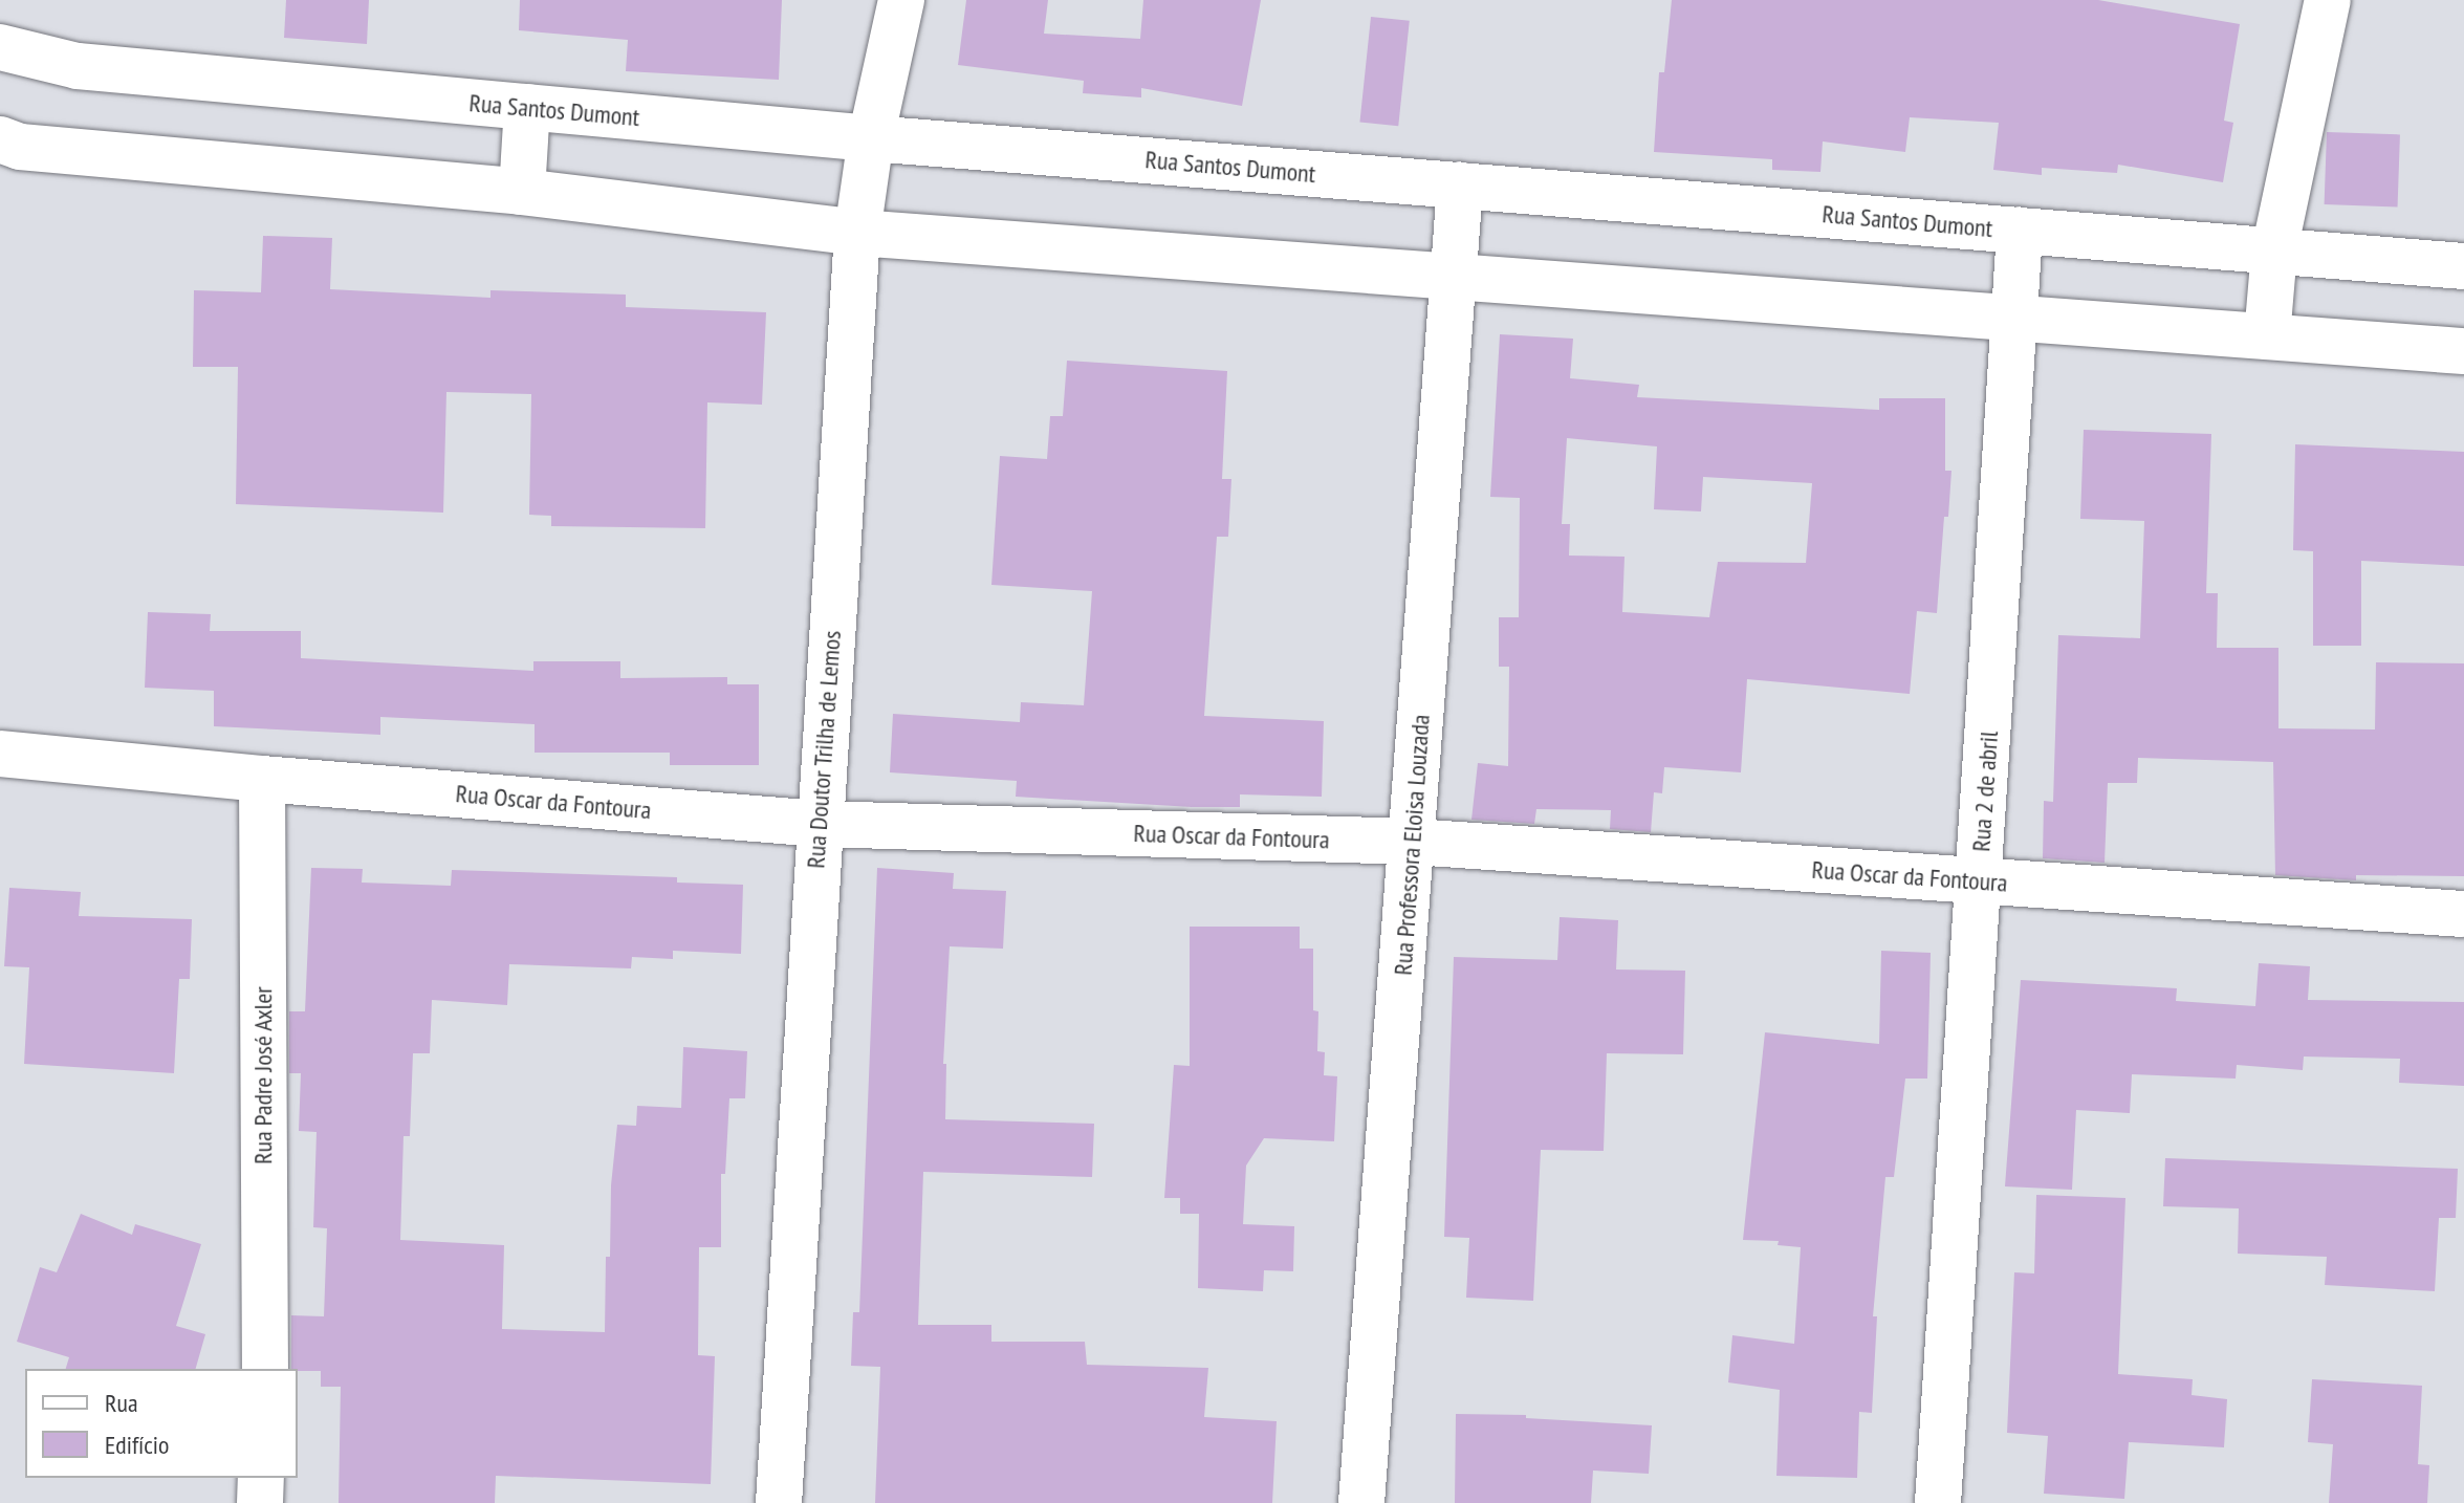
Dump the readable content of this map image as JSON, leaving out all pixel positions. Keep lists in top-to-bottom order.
{
  "streets": {
    "street": [
      "Rua Santos Dumont",
      "Rua Doutor Trilha de Lemos",
      "Rua 2 de abril",
      "Rua Oscar da Fontoura",
      "Rua Professora Eloisa Louzada",
      "Rua Padre José Axler"
    ]
  },
  "crossings": [
    ["Rua Santos Dumont", "Rua Doutor Trilha de Lemos"],
    ["Rua Santos Dumont", "Rua 2 de abril"],
    ["Rua Santos Dumont", "Rua Professora Eloisa Louzada"],
    ["Rua Doutor Trilha de Lemos", "Rua Oscar da Fontoura"],
    ["Rua 2 de abril", "Rua Oscar da Fontoura"],
    ["Rua Oscar da Fontoura", "Rua Professora Eloisa Louzada"],
    ["Rua Oscar da Fontoura", "Rua Padre José Axler"]
  ],
  "legend": ["Rua", "Edifício"]
}
